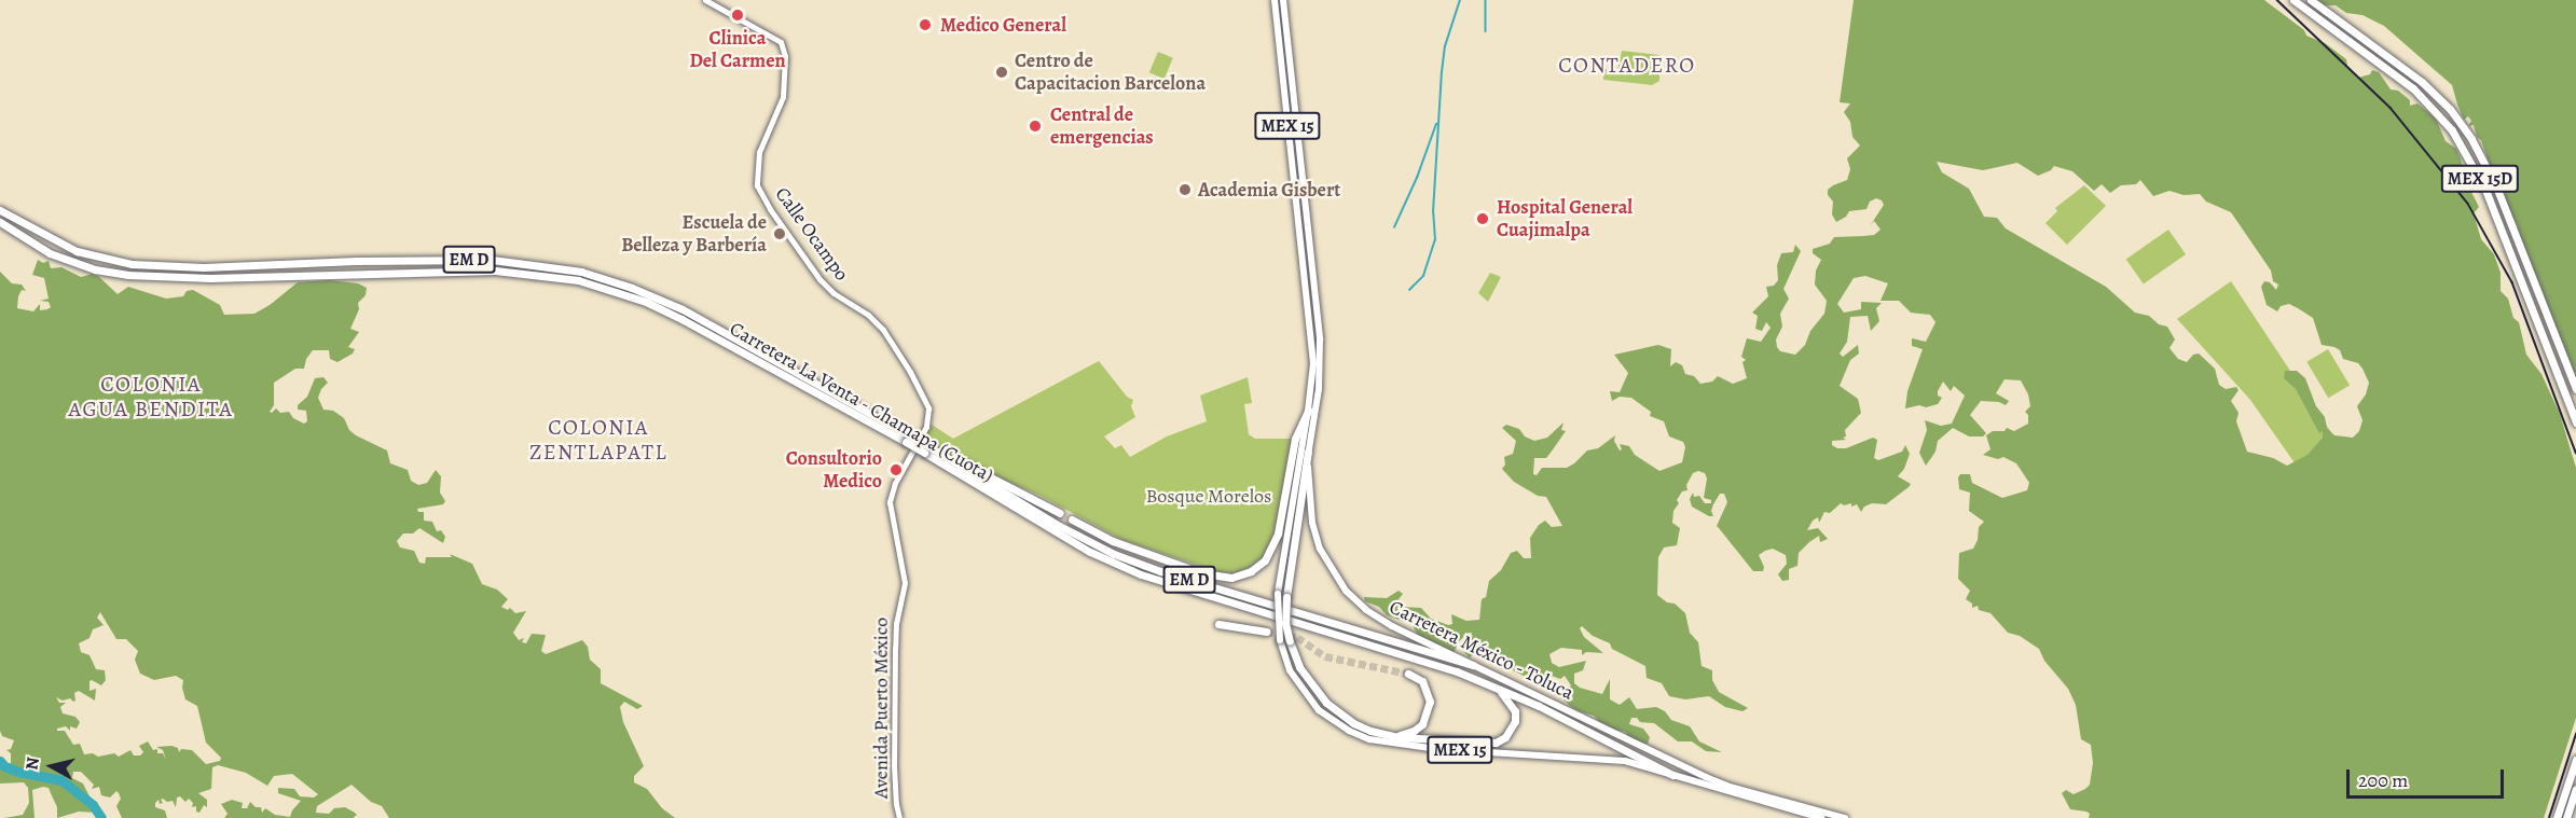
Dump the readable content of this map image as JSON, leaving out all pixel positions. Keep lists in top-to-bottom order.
{
  "streets": {
    "highway": ["MEX 15D", "EM D", "Carretera La Venta - Chamapa (Cuota)"],
    "main road": [
      "MEX 15",
      "Calle Ocampo",
      "Carretera México - Toluca",
      "Avenida Puerto México"
    ]
  },
  "crossings": [
    ["Calle Ocampo", "Avenida Puerto México"],
    ["Carretera La Venta - Chamapa (Cuota)", "Carretera México - Toluca"]
  ],
  "districts": ["CONTADERO", "COLONIA AGUA BENDITA", "COLONIA ZENTLAPATL"],
  "parks": ["Bosque Morelos"],
  "places": [
    "Clinica Del Carmen",
    "Medico General",
    "Centro de Capacitacion Barcelona",
    "Central de emergencias",
    "Academia Gisbert",
    "Hospital General Cuajimalpa",
    "Escuela de Belleza y Barbería",
    "Consultorio Medico"
  ],
  "scale_bar": "200 m",
  "north": "left"
}
